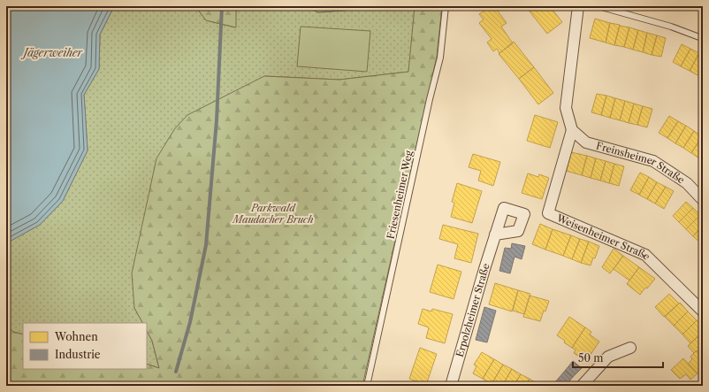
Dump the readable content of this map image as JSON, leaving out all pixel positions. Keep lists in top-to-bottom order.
{
  "streets": {
    "street": ["Freinsheimer Straße", "Weisenheimer Straße", "Erpolzheimer Straße"],
    "lane": ["Friesenheimer Weg"]
  },
  "crossings": [
    ["Freinsheimer Straße", "Weisenheimer Straße"]
  ],
  "water": ["Jägerweiher"],
  "parks": ["Parkwald Maudacher Bruch"],
  "legend": ["Wohnen", "Industrie"],
  "scale_bar": "50 m"
}
